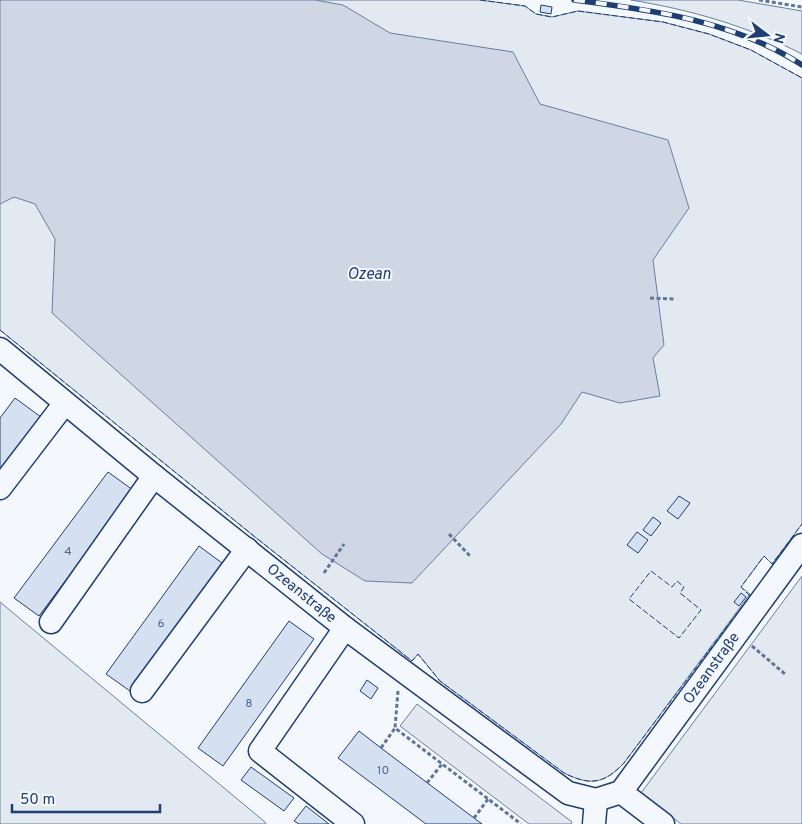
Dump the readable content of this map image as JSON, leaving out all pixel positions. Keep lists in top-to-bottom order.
{
  "streets": {
    "street": ["Ozeanstraße"]
  },
  "water": ["Ozean"],
  "house_numbers": [
    "4",
    "6",
    "8",
    "10"
  ],
  "scale_bar": "50 m",
  "north": "right"
}
